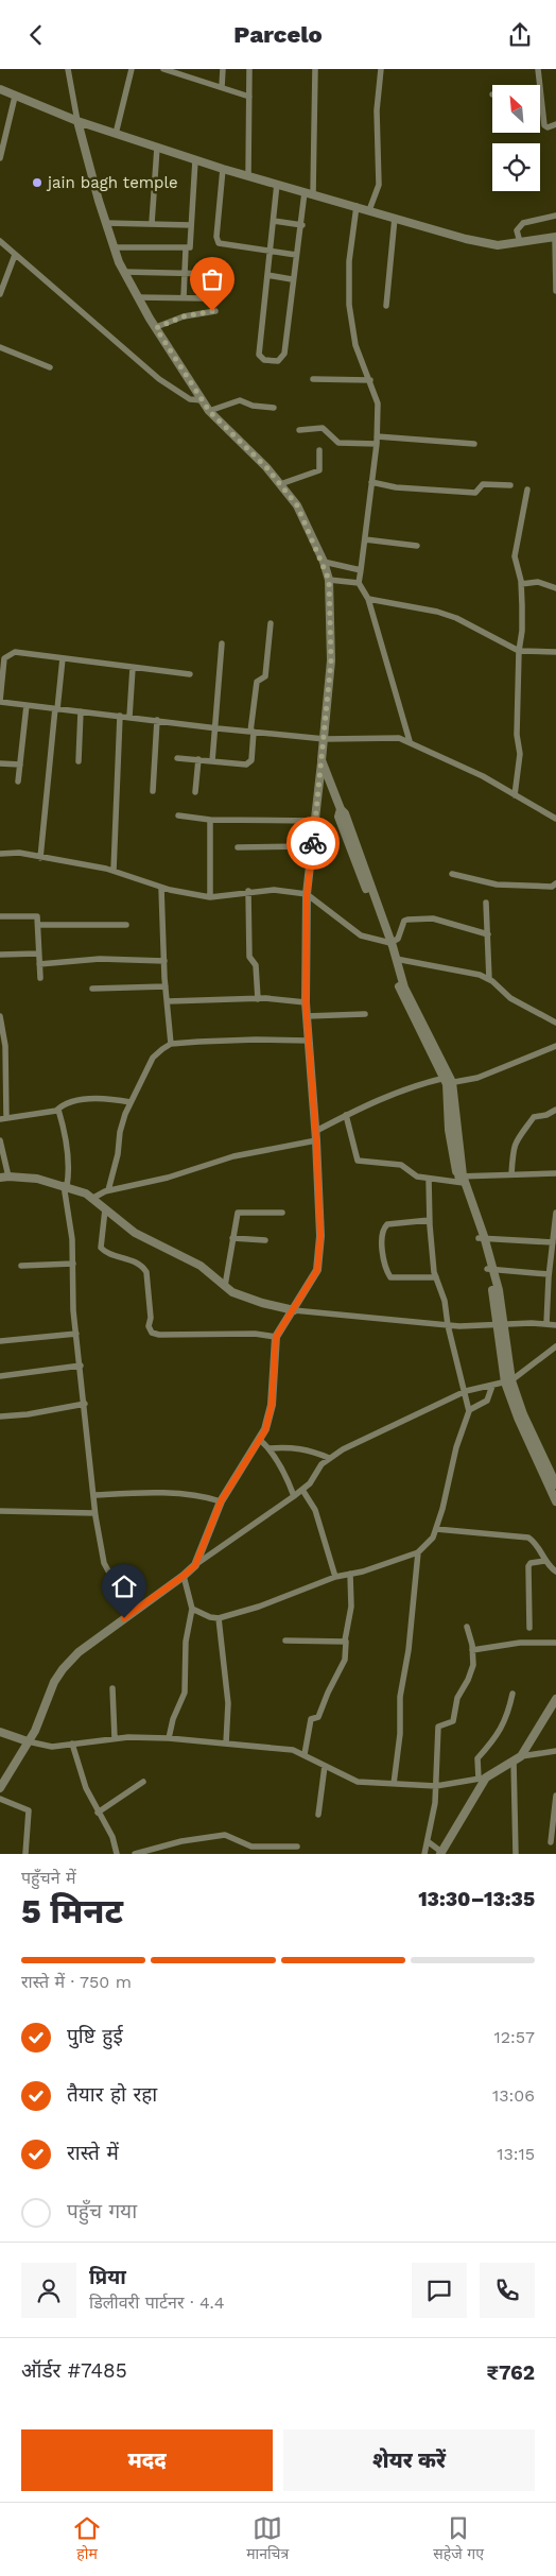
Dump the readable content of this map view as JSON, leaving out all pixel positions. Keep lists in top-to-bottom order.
{
  "places": ["jain bagh temple"],
  "north": "top left",
  "page": {
    "header": "Parcelo",
    "heading": ["5 मिनट", "पहुँचने में", "13:30–13:35"],
    "panel": [
      "प्रिया",
      "डिलीवरी पार्टनर · 4.4",
      "ऑर्डर #7485",
      "₹762"
    ],
    "bar": "रास्ते में · 750 m",
    "list": [
      ["पुष्टि हुई", "12:57"],
      ["तैयार हो रहा", "13:06"],
      ["रास्ते में", "13:15"],
      "पहुँच गया"
    ],
    "buttons": ["मदद", "शेयर करें"],
    "tabs": ["होम", "मानचित्र", "सहेजे गए"]
  }
}
